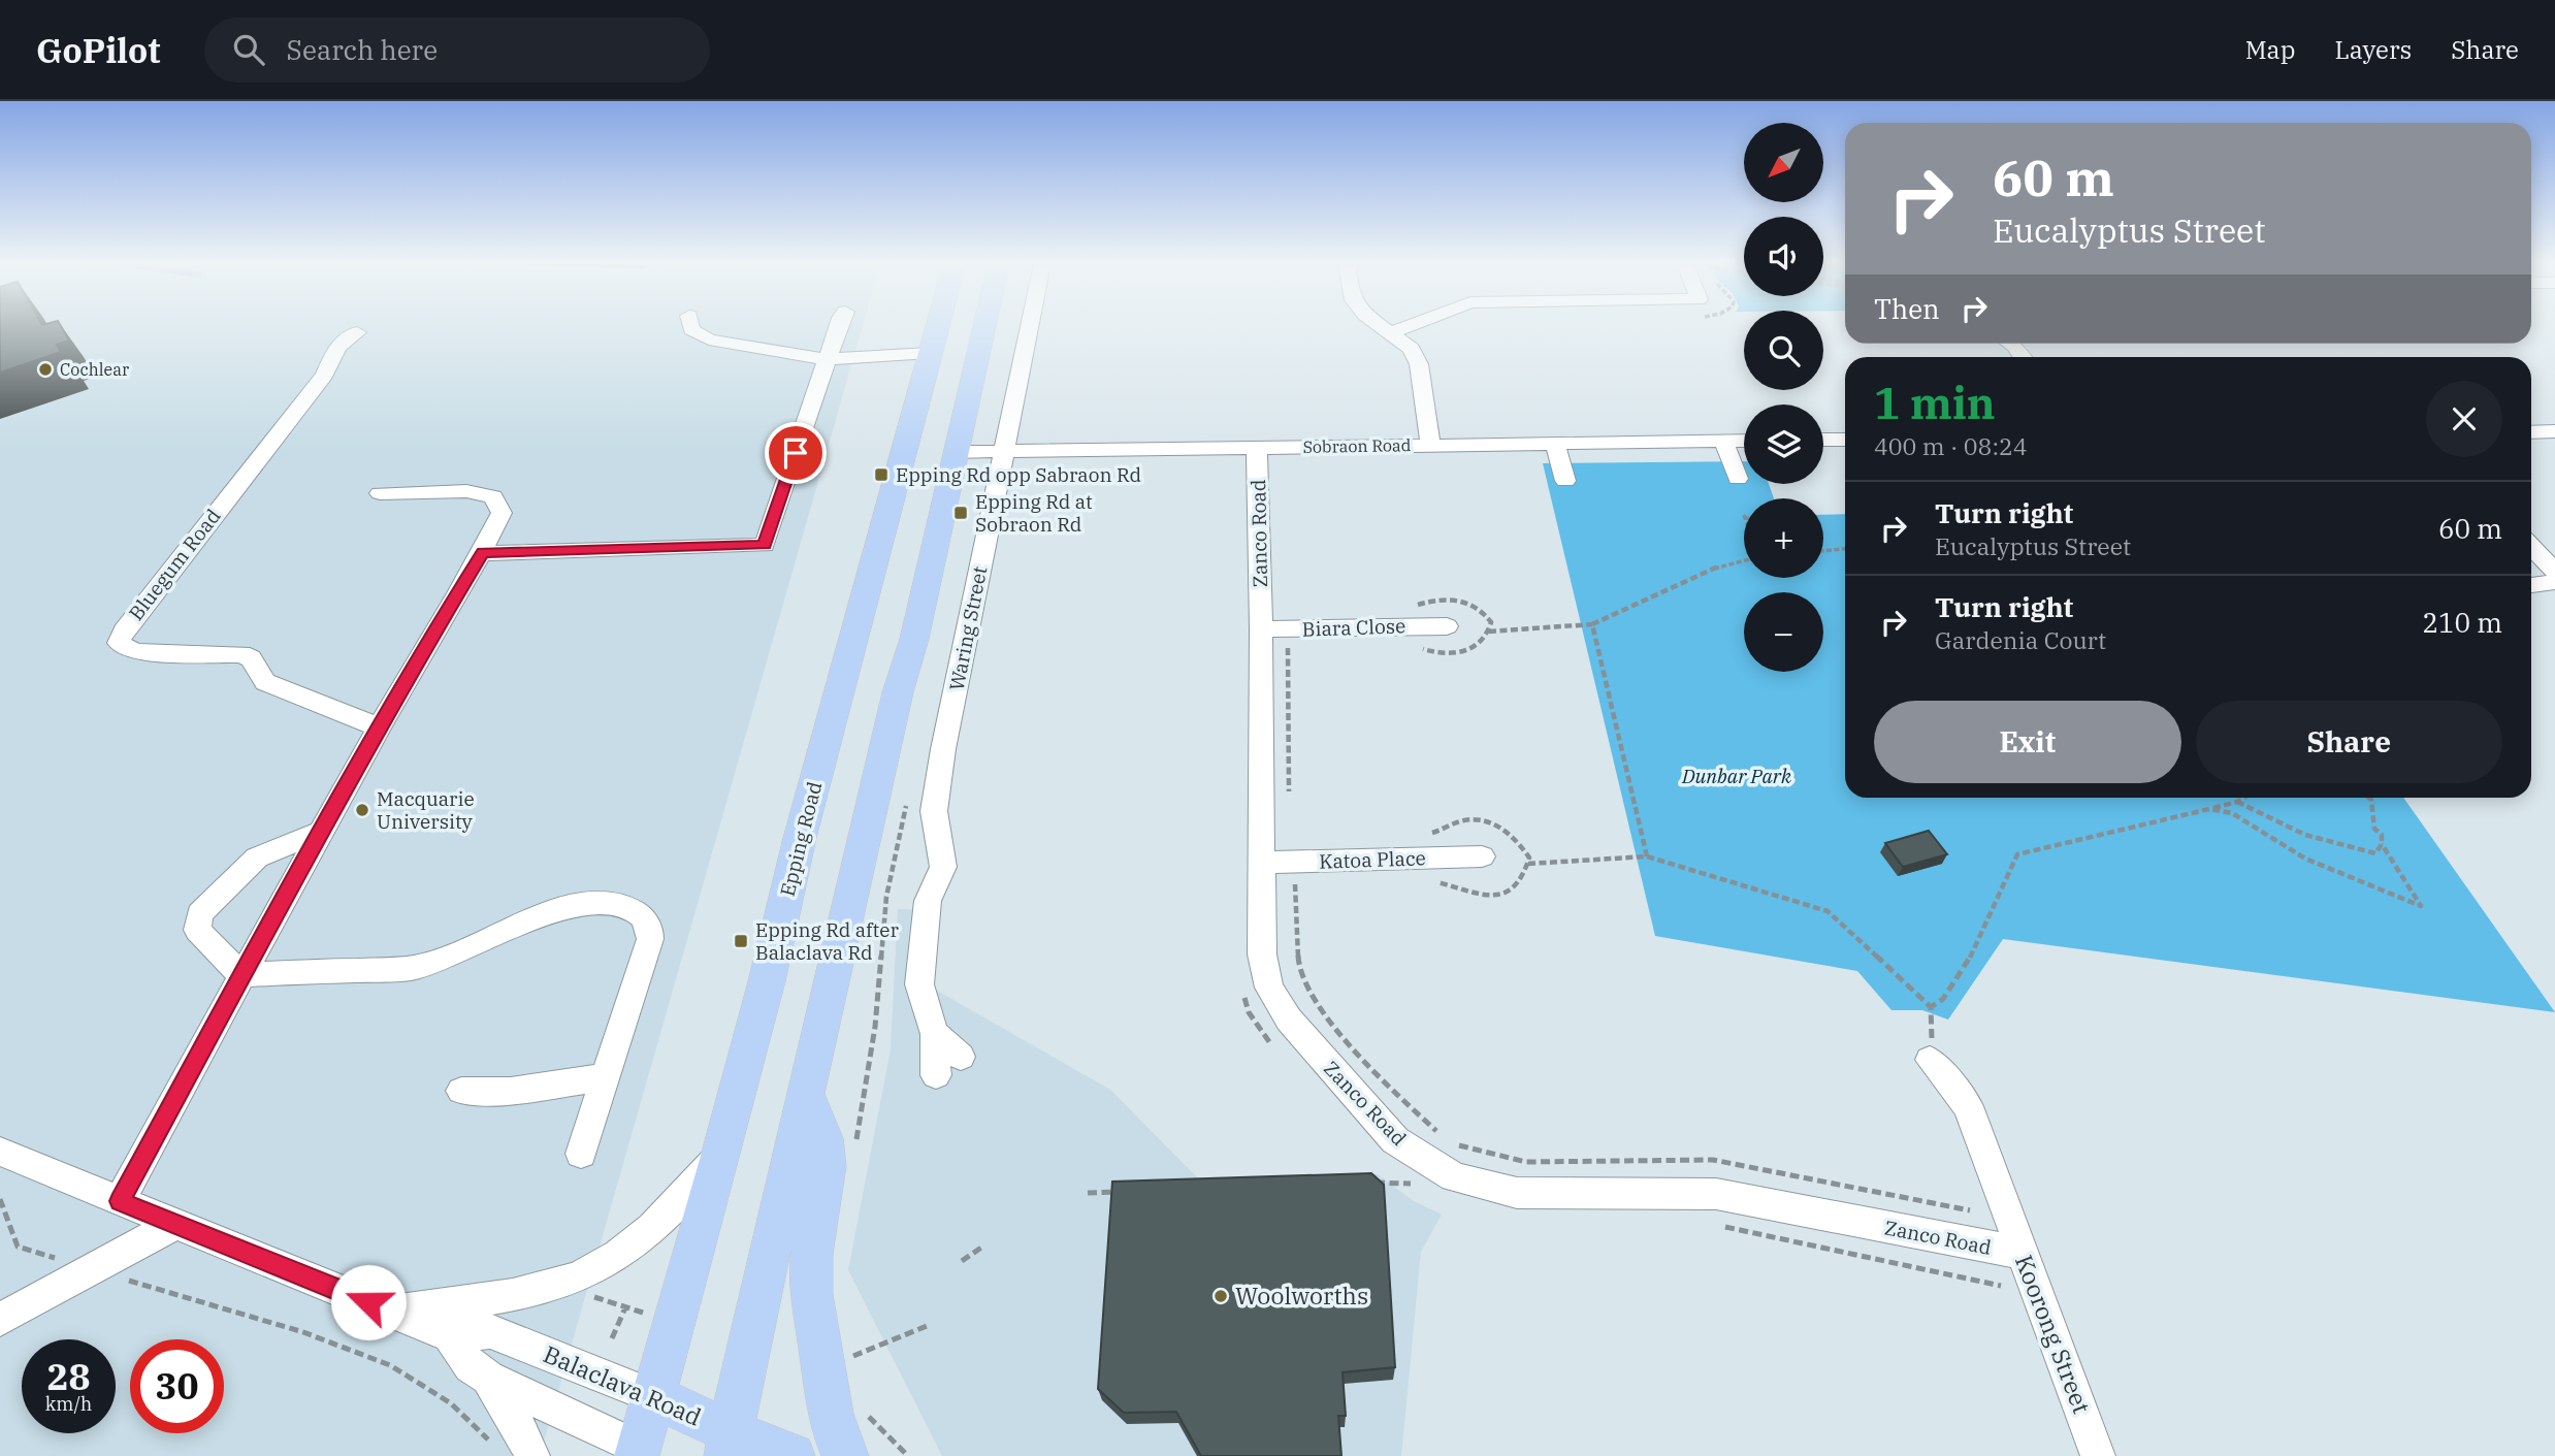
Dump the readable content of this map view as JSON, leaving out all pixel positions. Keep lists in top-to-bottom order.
{
  "streets": {
    "main road": ["Epping Road", "Balaclava Road"],
    "street": [
      "Sobraon Road",
      "Zanco Road",
      "Bluegum Road",
      "Biara Close",
      "Waring Street",
      "Katoa Place",
      "Koorong Street"
    ]
  },
  "crossings": [
    ["Sobraon Road", "Zanco Road"],
    ["Sobraon Road", "Waring Street"],
    ["Zanco Road", "Biara Close"],
    ["Zanco Road", "Katoa Place"],
    ["Zanco Road", "Koorong Street"],
    ["Epping Road", "Balaclava Road"]
  ],
  "parks": ["Dunbar Park"],
  "places": {
    "other": ["Cochlear", "Macquarie University", "Woolworths"],
    "transit": ["Epping Rd opp Sabraon Rd", "Epping Rd at Sobraon Rd", "Epping Rd after Balaclava Rd"]
  },
  "north": "bottom left",
  "page": {
    "header": "GoPilot",
    "search": "Search here",
    "nav": ["Map", "Layers", "Share"],
    "map_buttons": ["+", "−"],
    "turn": ["60 m", "Eucalyptus Street"],
    "then": "Then",
    "heading": ["1 min", "400 m · 08:24"],
    "list": [
      {
        "name": "Turn right",
        "note": "Eucalyptus Street",
        "value": "60 m"
      },
      {
        "name": "Turn right",
        "note": "Gardenia Court",
        "value": "210 m"
      }
    ],
    "buttons": ["Exit", "Share"],
    "speed": "28 km/h",
    "limit": "30"
  }
}
